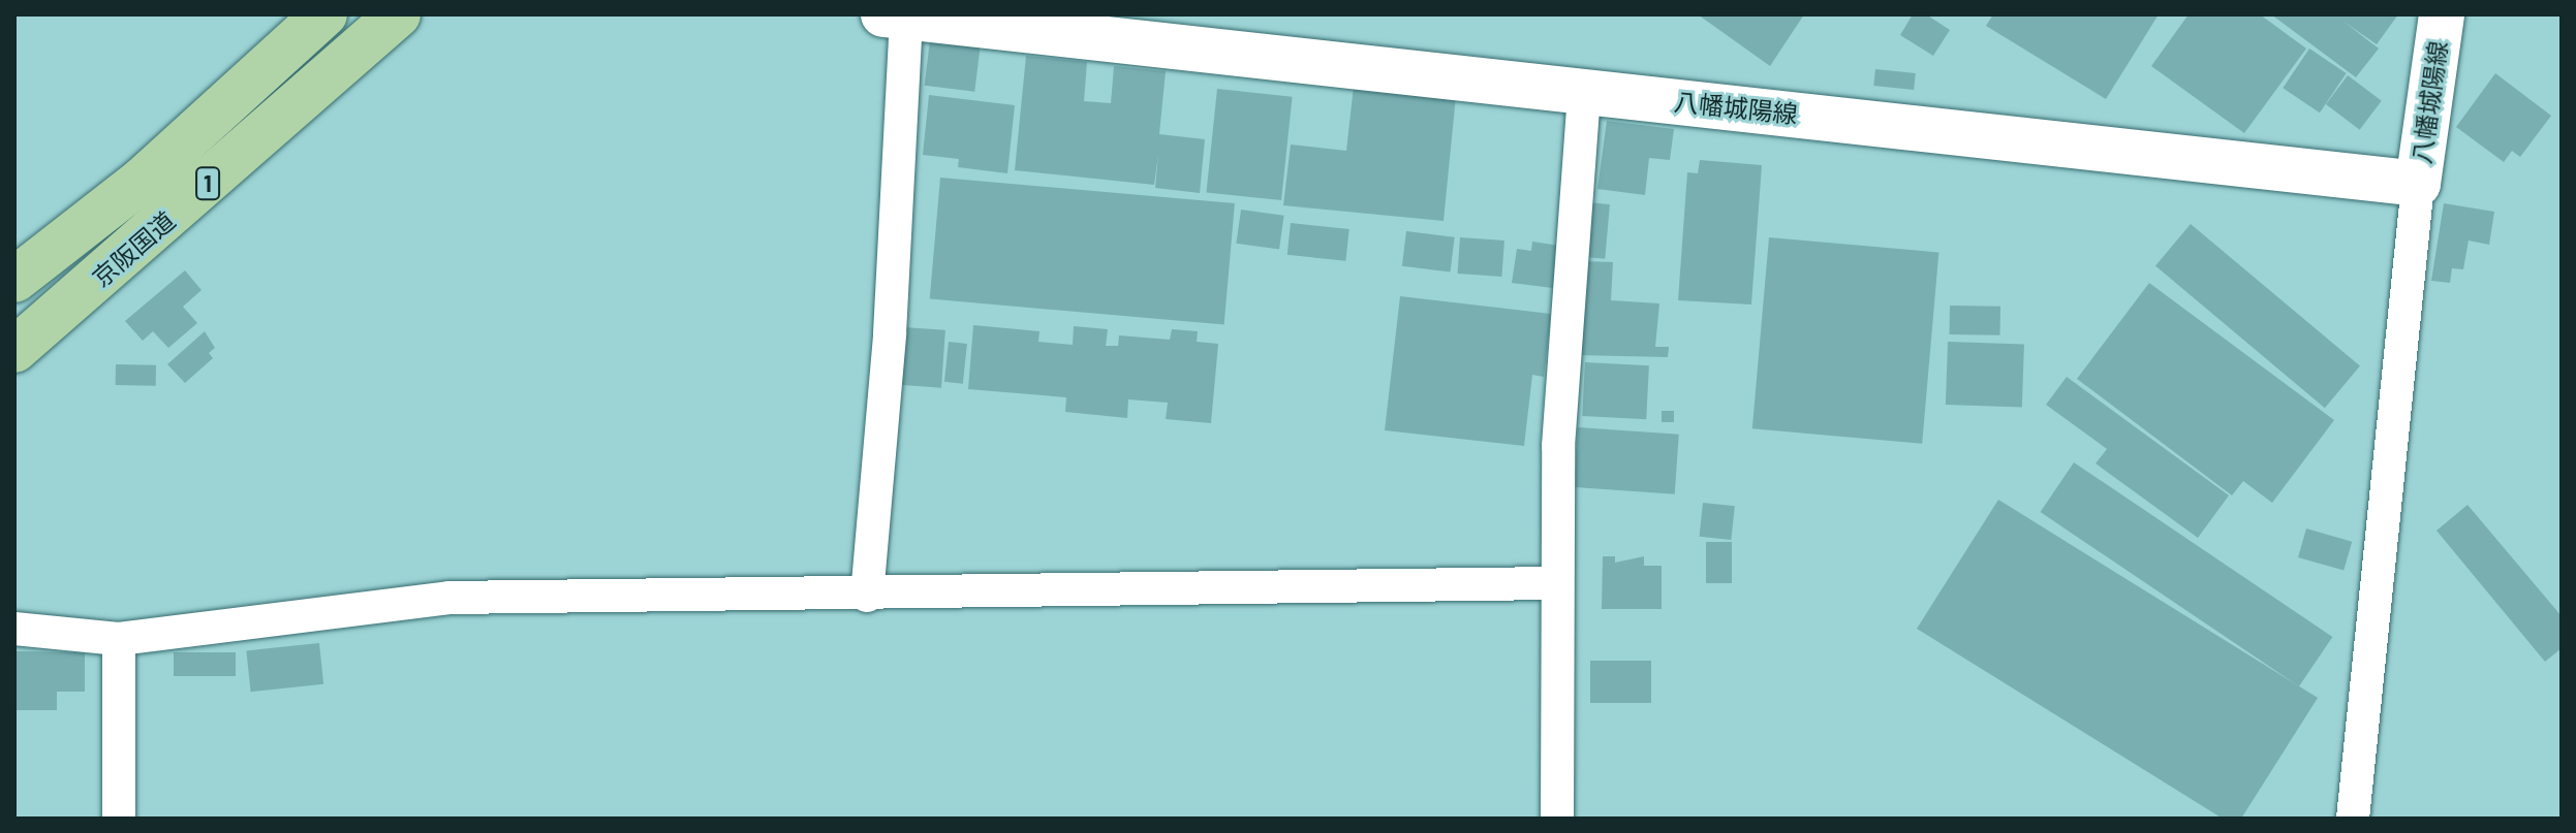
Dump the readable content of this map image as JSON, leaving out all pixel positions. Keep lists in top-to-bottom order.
{
  "streets": {
    "highway": ["1", "京阪国道"],
    "main road": ["八幡城陽線"]
  }
}
